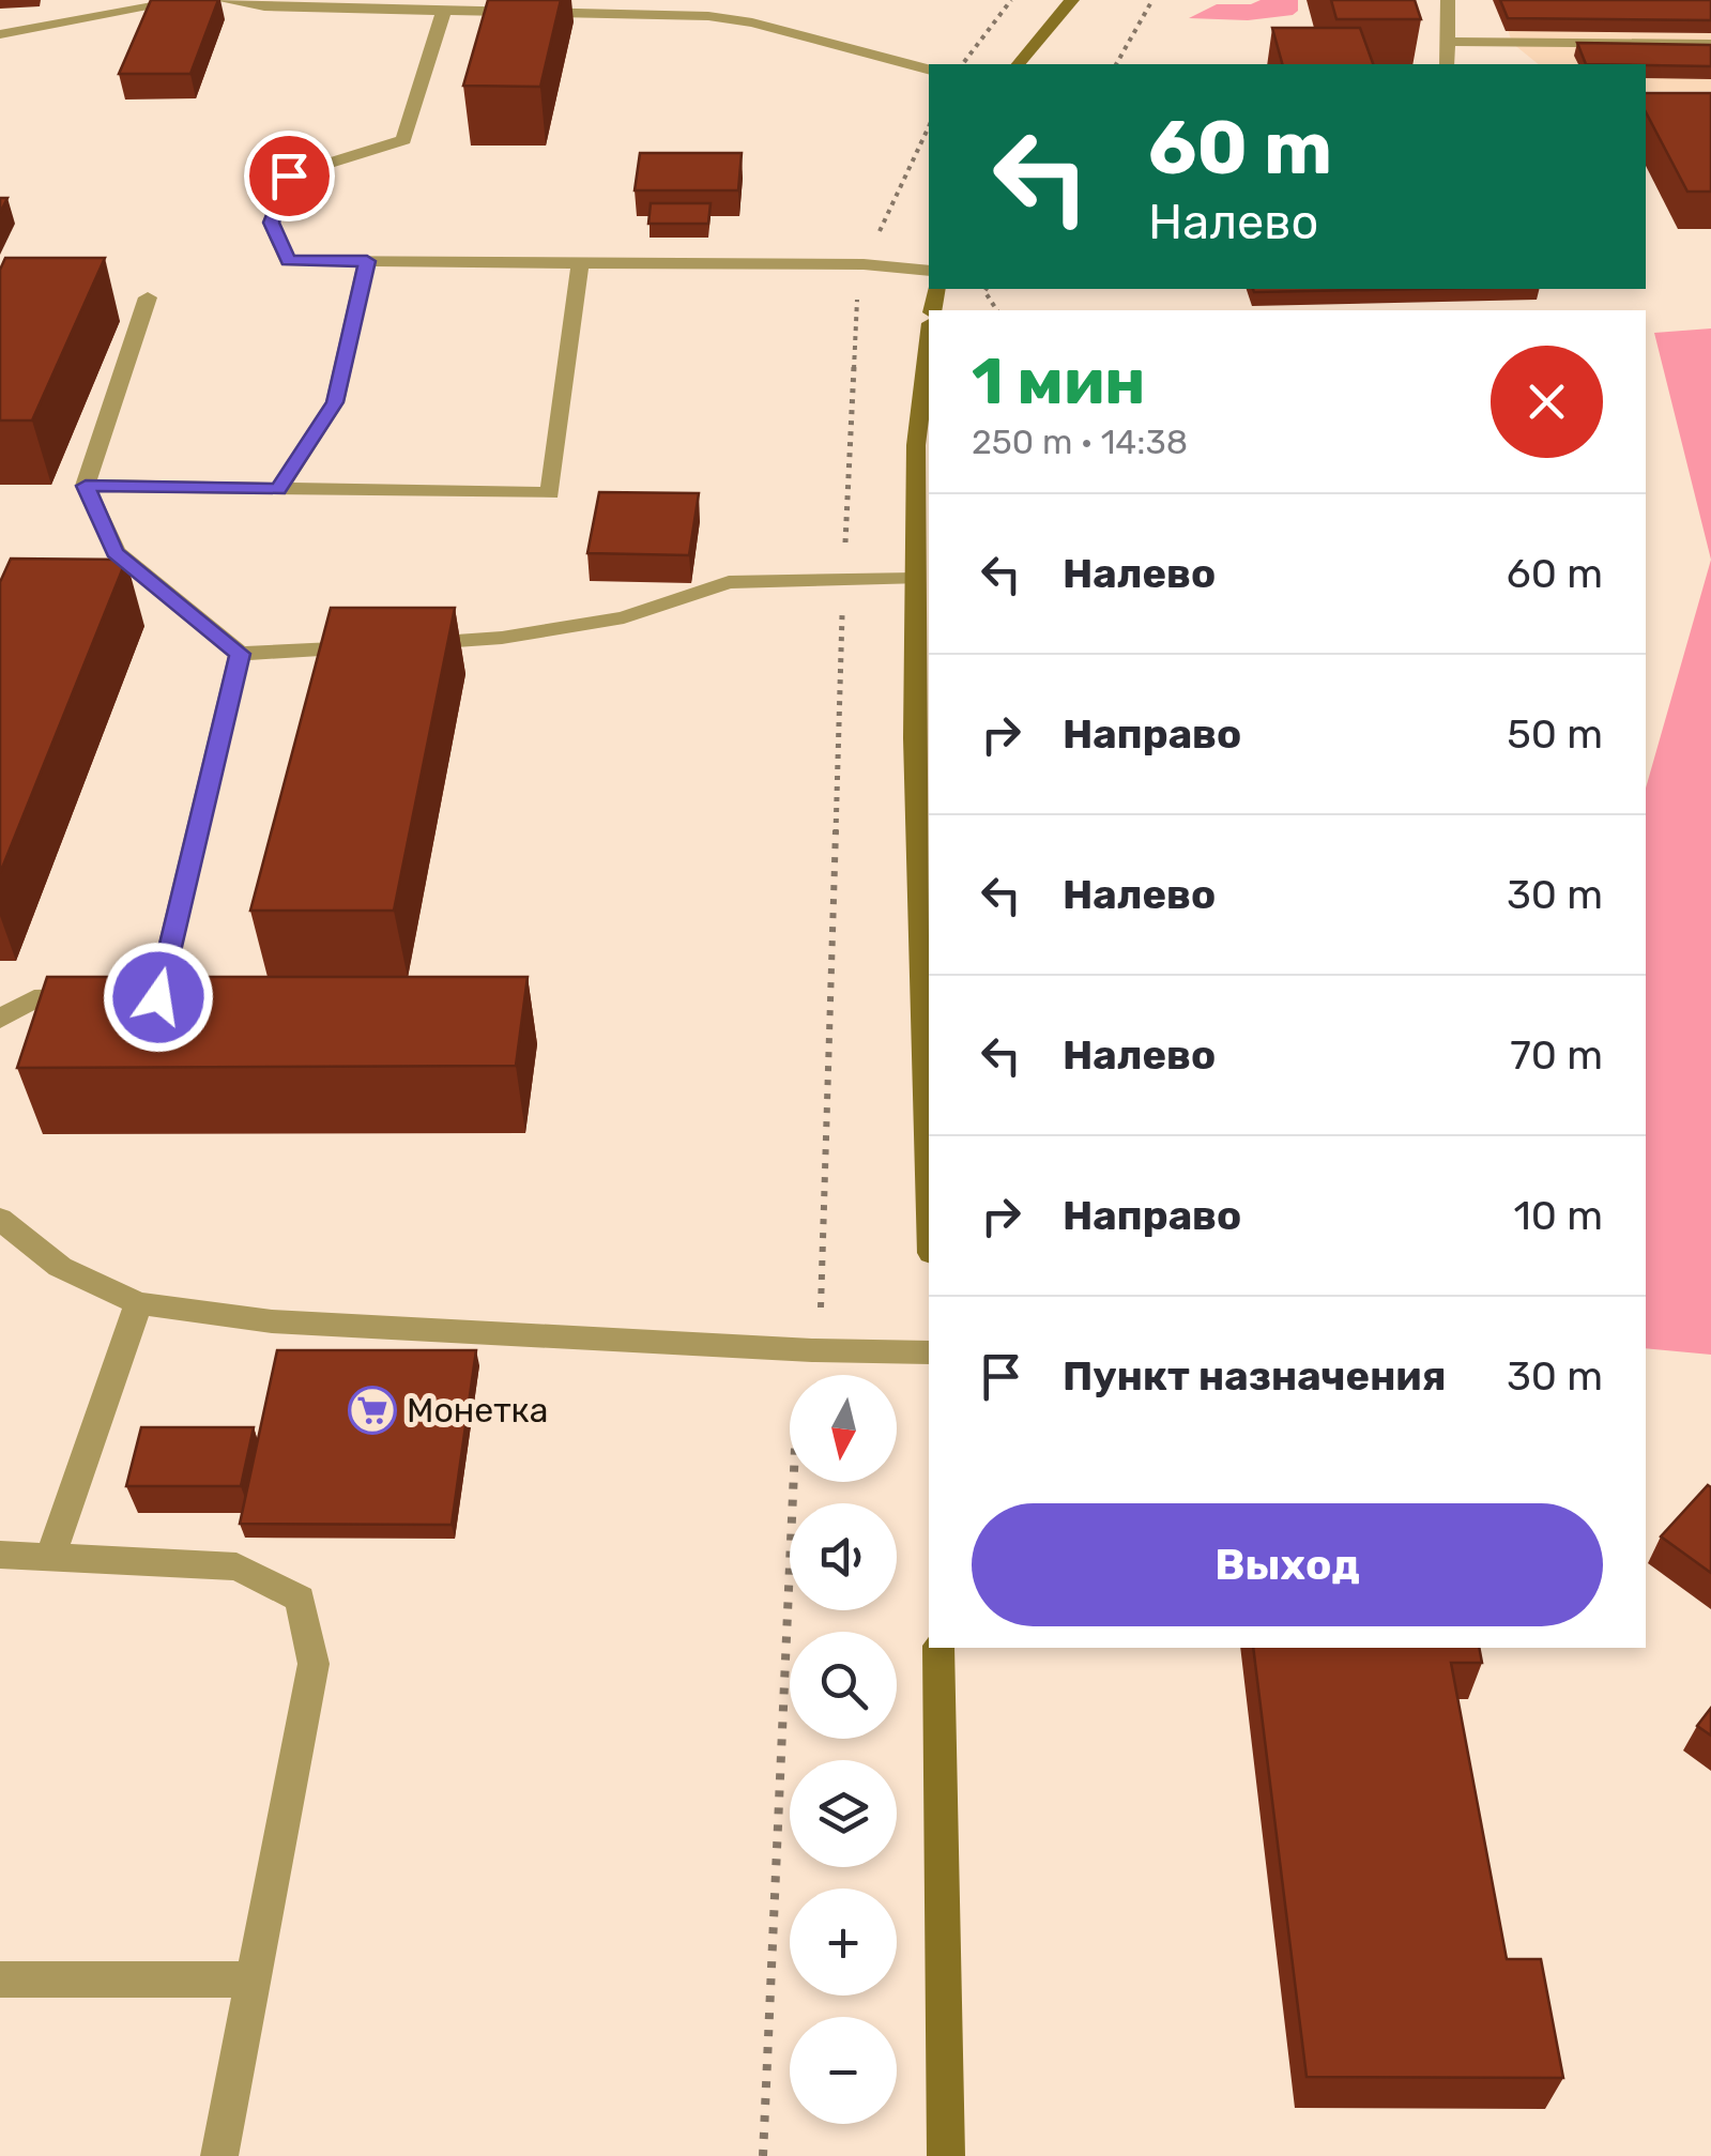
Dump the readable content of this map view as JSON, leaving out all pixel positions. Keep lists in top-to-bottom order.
{
  "places": {
    "supermarket": ["Монетка"]
  },
  "north": "bottom",
  "page": {
    "turn": ["60 m", "Налево"],
    "heading": ["1 мин", "250 m · 14:38"],
    "list": [
      {
        "name": "Налево",
        "value": "60 m"
      },
      {
        "name": "Направо",
        "value": "50 m"
      },
      {
        "name": "Налево",
        "value": "30 m"
      },
      {
        "name": "Налево",
        "value": "70 m"
      },
      {
        "name": "Направо",
        "value": "10 m"
      },
      {
        "name": "Пункт назначения",
        "value": "30 m"
      }
    ],
    "map_buttons": ["+", "−"],
    "buttons": "Выход"
  }
}
